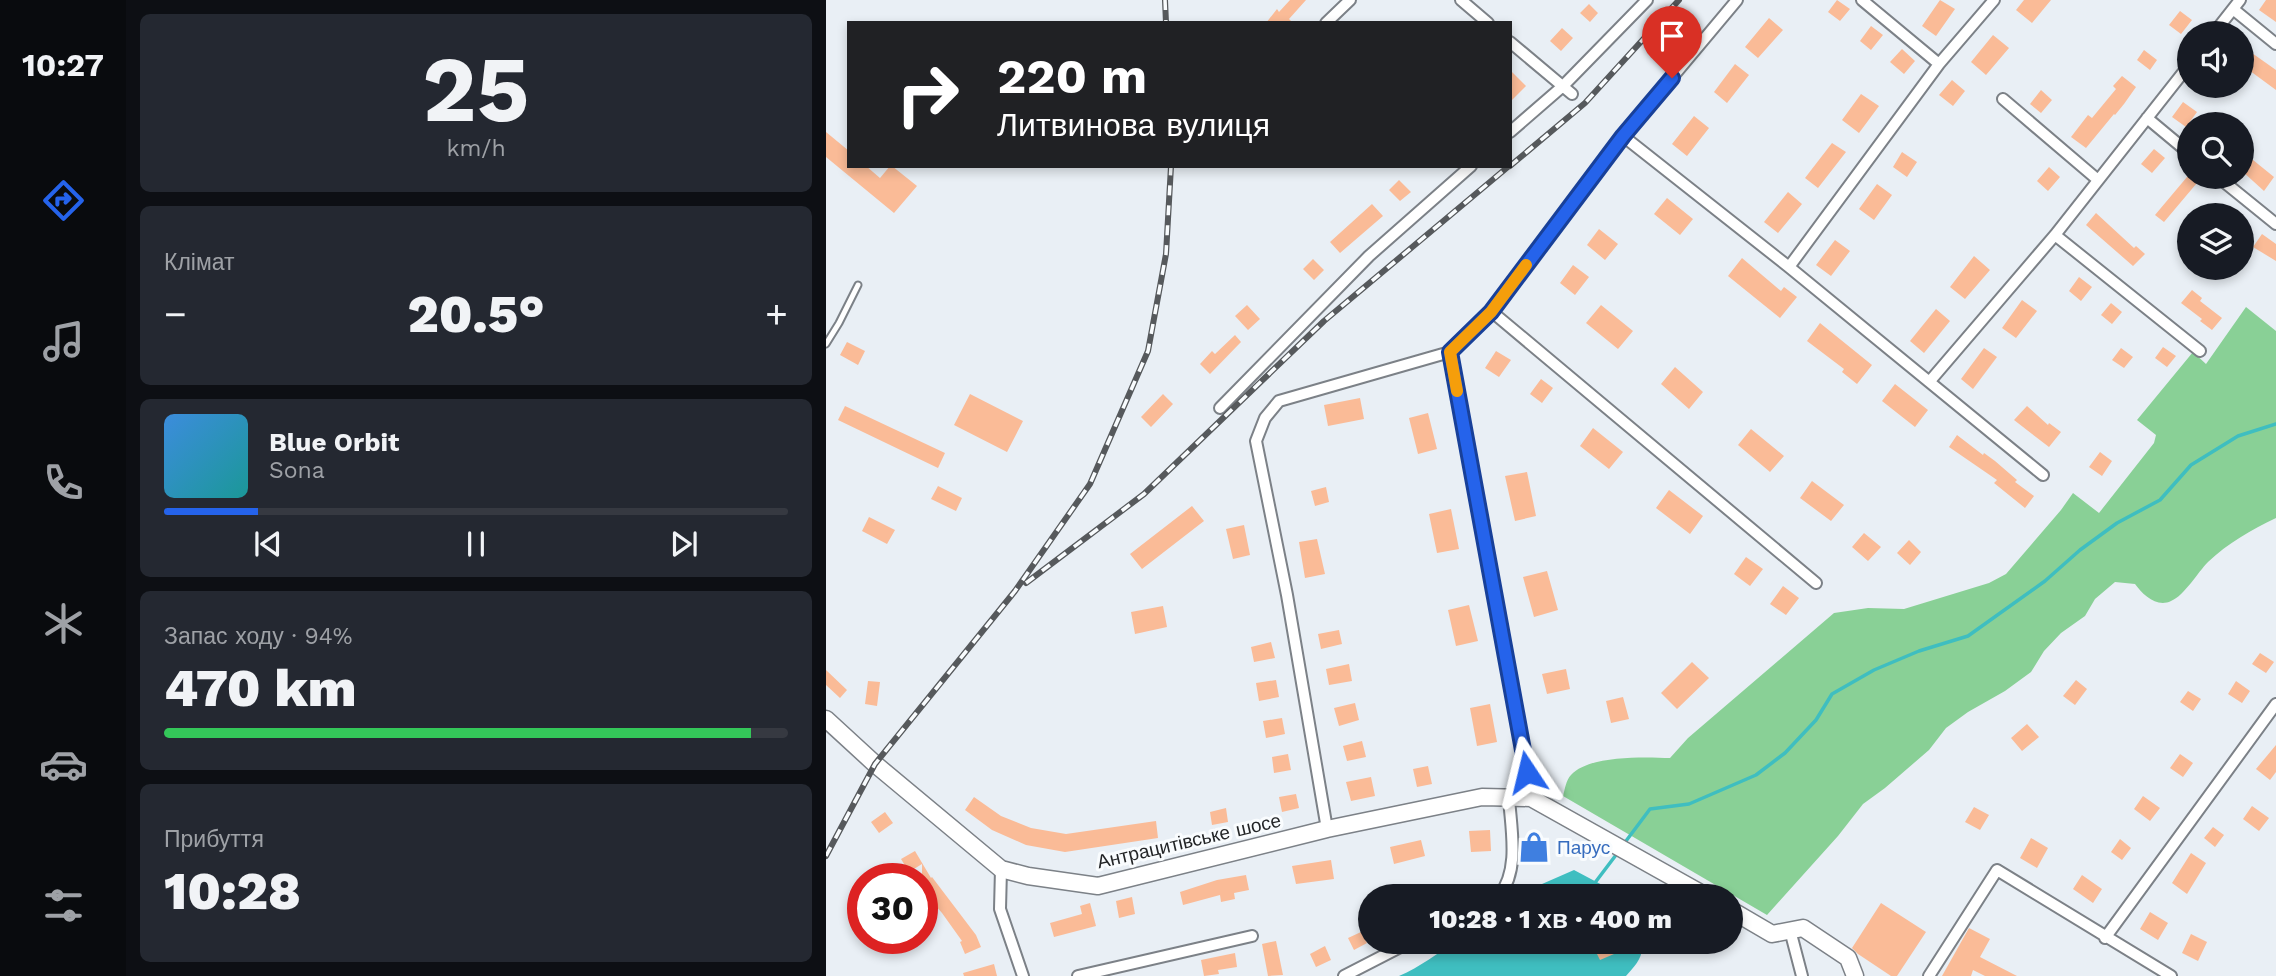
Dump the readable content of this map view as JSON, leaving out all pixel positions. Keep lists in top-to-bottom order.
{
  "streets": {
    "main road": ["Антрацитівське шосе"]
  },
  "places": {
    "shop": ["Парус"]
  },
  "page": {
    "tabs": "10:27",
    "tile": [
      ["25", "km/h"],
      "Клімат",
      ["Запас ходу · 94%", "470 km"],
      ["Прибуття", "10:28"]
    ],
    "turn": ["220 m", "Литвинова вулиця"],
    "heat": ["−", "20.5°", "+"],
    "song": ["Blue Orbit", "Sona"],
    "limit": "30",
    "trip": "10:28 · 1 хв · 400 m"
  }
}
